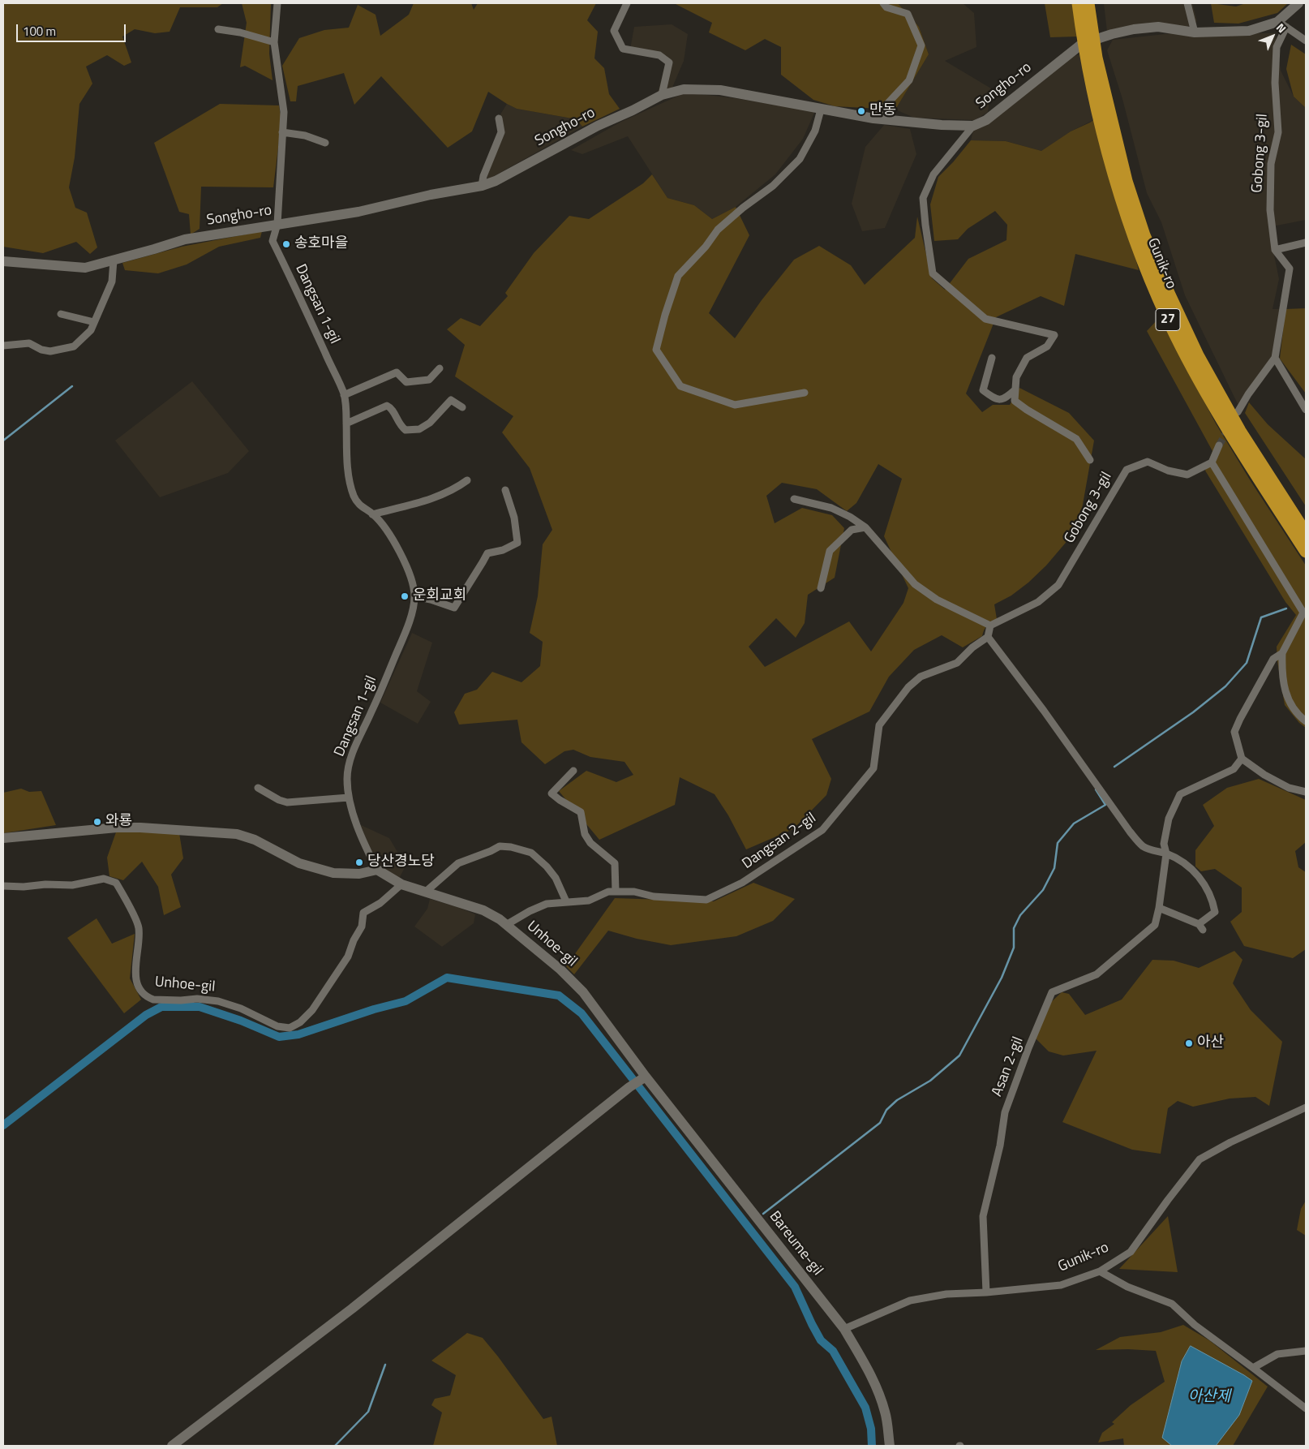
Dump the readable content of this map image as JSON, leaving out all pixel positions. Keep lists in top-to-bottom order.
{
  "streets": {
    "highway": ["Gunik-ro", "27"],
    "street": [
      "Songho-ro",
      "Gobong 3-gil",
      "Dangsan 1-gil",
      "Dangsan 2-gil",
      "Unhoe-gil",
      "Asan 2-gil",
      "Bareume-gil"
    ]
  },
  "crossings": [
    ["Songho-ro", "Gobong 3-gil"],
    ["Songho-ro", "Dangsan 1-gil"],
    ["Gunik-ro", "Asan 2-gil"],
    ["Gunik-ro", "Bareume-gil"],
    ["Dangsan 1-gil", "Unhoe-gil"],
    ["Dangsan 2-gil", "Unhoe-gil"],
    ["Unhoe-gil", "Bareume-gil"]
  ],
  "water": ["아산제"],
  "places": [
    "만동",
    "송호마을",
    "운회교회",
    "와룡",
    "당산경노당",
    "아산"
  ],
  "scale_bar": "100 m",
  "north": "top right"
}
